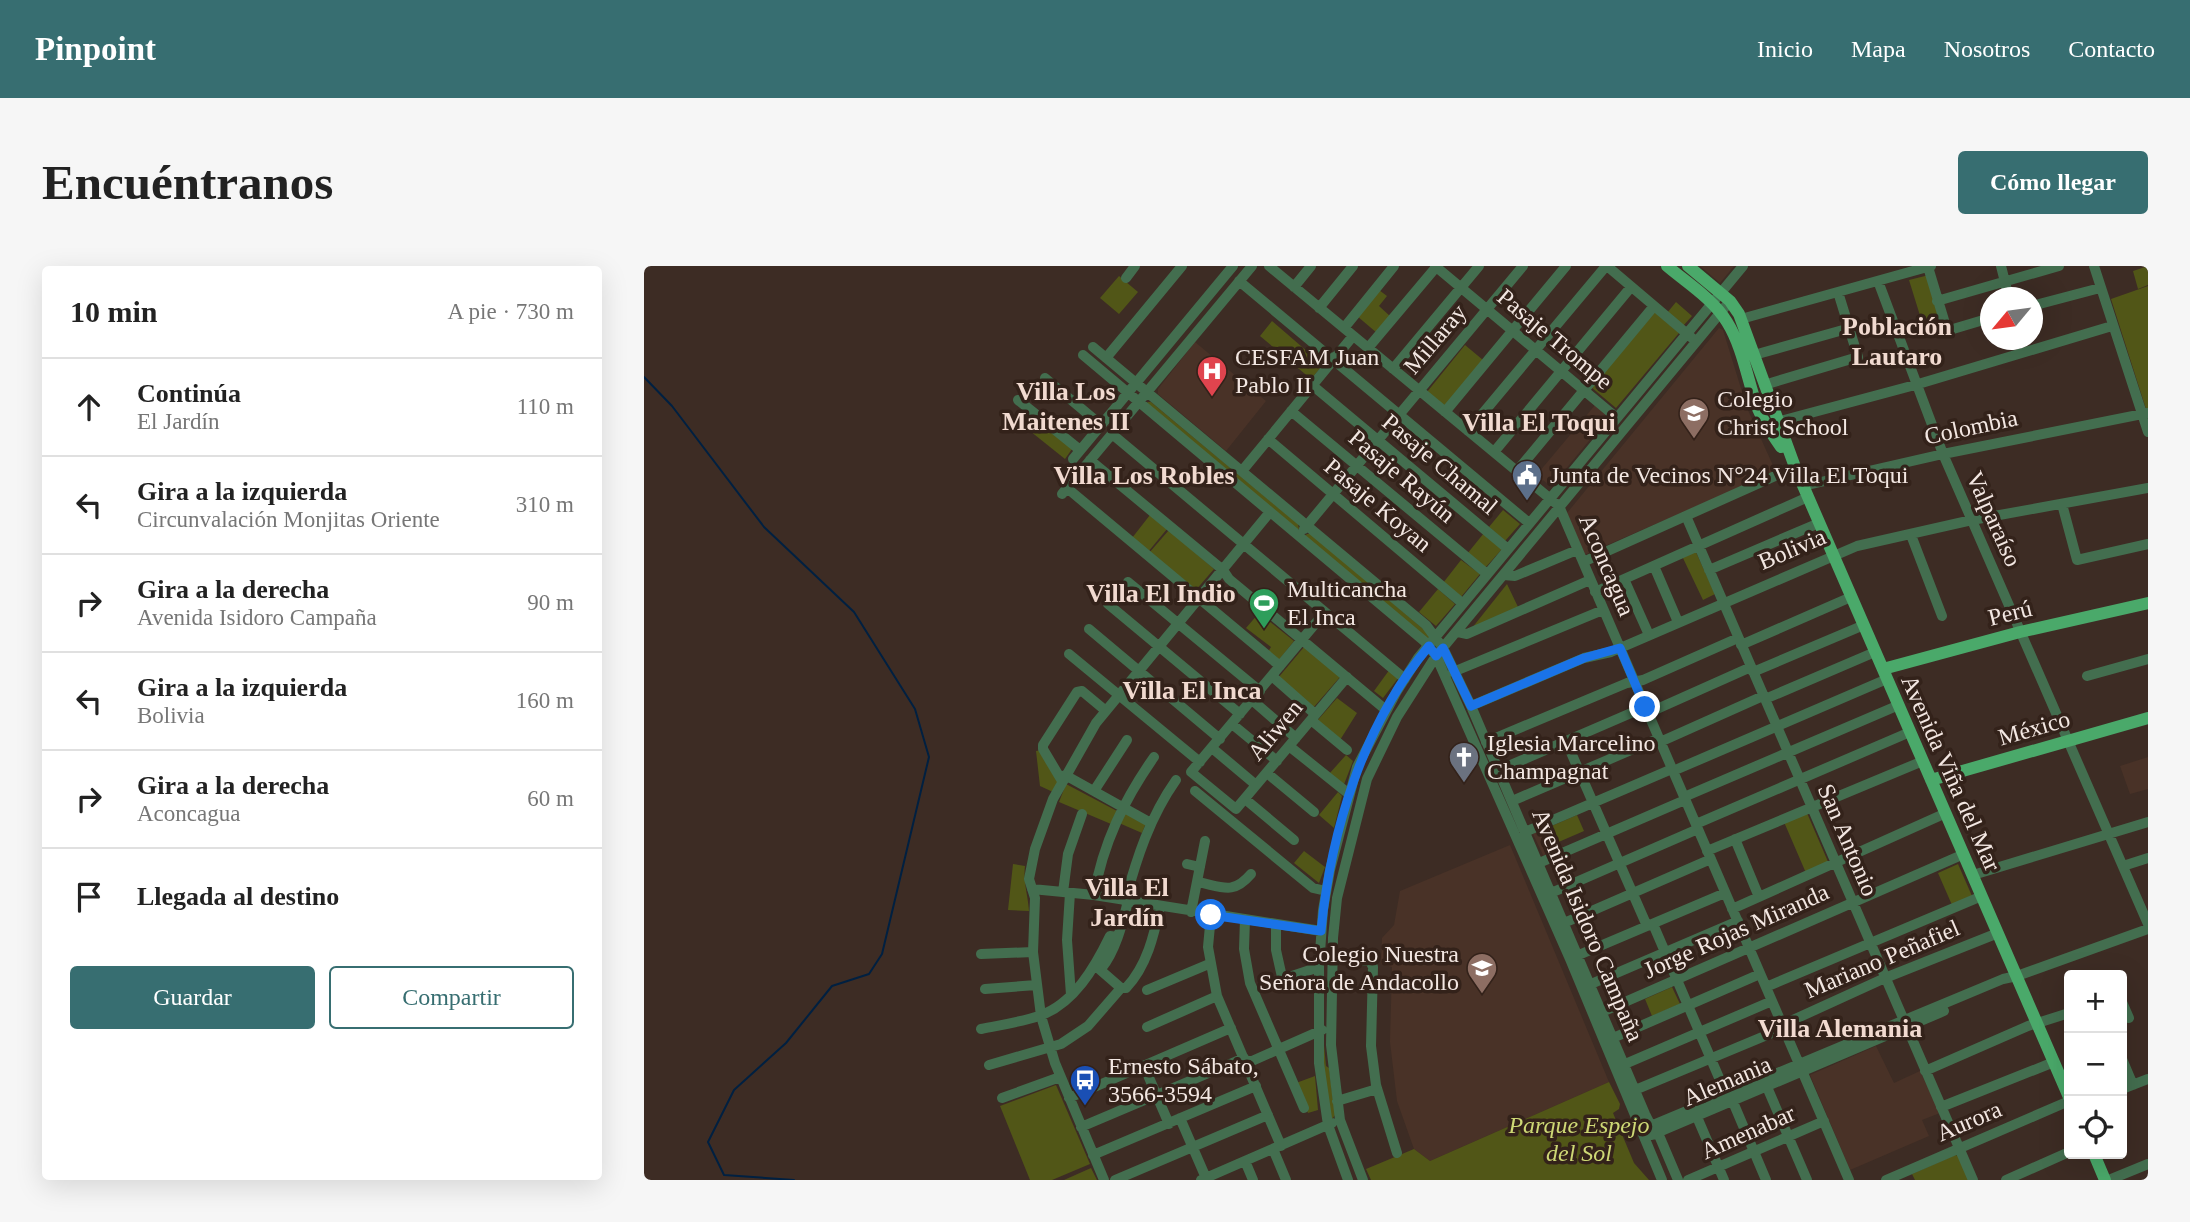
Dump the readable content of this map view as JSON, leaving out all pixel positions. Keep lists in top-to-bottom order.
{
  "streets": {
    "main road": ["Perú", "México", "Avenida Viña del Mar"],
    "street": [
      "Millaray",
      "Pasaje Trompe",
      "Colombia",
      "Pasaje Chamal",
      "Pasaje Rayún",
      "Pasaje Koyan",
      "Valparaíso",
      "Bolivia",
      "Aconcagua",
      "Aliwen",
      "San Antonio",
      "Avenida Isidoro Campaña",
      "Jorge Rojas Miranda",
      "Mariano Peñafiel",
      "Alemania",
      "Aurora",
      "Amenabar"
    ]
  },
  "crossings": [
    ["Millaray", "Pasaje Trompe"],
    ["Millaray", "Pasaje Chamal"],
    ["Millaray", "Pasaje Rayún"],
    ["Millaray", "Pasaje Koyan"],
    ["Millaray", "Aconcagua"],
    ["Millaray", "Avenida Isidoro Campaña"],
    ["Colombia", "Valparaíso"],
    ["Colombia", "Aconcagua"],
    ["Colombia", "Avenida Viña del Mar"],
    ["Colombia", "San Antonio"],
    ["Valparaíso", "Bolivia"],
    ["Valparaíso", "Perú"],
    ["Valparaíso", "México"],
    ["Bolivia", "Aconcagua"],
    ["Bolivia", "Avenida Viña del Mar"],
    ["Bolivia", "San Antonio"],
    ["Bolivia", "Avenida Isidoro Campaña"],
    ["Aconcagua", "Jorge Rojas Miranda"],
    ["Aconcagua", "Mariano Peñafiel"],
    ["Aconcagua", "Alemania"],
    ["Aconcagua", "Amenabar"],
    ["Perú", "Avenida Viña del Mar"],
    ["México", "Avenida Viña del Mar"],
    ["Avenida Viña del Mar", "Jorge Rojas Miranda"],
    ["Avenida Viña del Mar", "Mariano Peñafiel"],
    ["Avenida Viña del Mar", "Alemania"],
    ["San Antonio", "Jorge Rojas Miranda"],
    ["San Antonio", "Mariano Peñafiel"],
    ["San Antonio", "Alemania"],
    ["San Antonio", "Aurora"],
    ["Avenida Isidoro Campaña", "Jorge Rojas Miranda"],
    ["Avenida Isidoro Campaña", "Mariano Peñafiel"],
    ["Avenida Isidoro Campaña", "Alemania"]
  ],
  "districts": [
    "Población Lautaro",
    "Villa Los Maitenes II",
    "Villa El Toqui",
    "Villa Los Robles",
    "Villa El Indio",
    "Villa El Inca",
    "Villa El Jardín",
    "Villa Alemania"
  ],
  "parks": ["Parque Espejo del Sol"],
  "places": {
    "hospital": ["CESFAM Juan Pablo II"],
    "school or university": ["Colegio Christ School", "Colegio Nuestra Señora de Andacollo"],
    "public building": ["Junta de Vecinos N°24 Villa El Toqui"],
    "sports": ["Multicancha El Inca"],
    "church": ["Iglesia Marcelino Champagnat"],
    "bus stop": ["Ernesto Sábato, 3566-3594"]
  },
  "north": "bottom left",
  "page": {
    "header": "Pinpoint",
    "nav": [
      "Inicio",
      "Mapa",
      "Nosotros",
      "Contacto"
    ],
    "buttons": [
      "Cómo llegar",
      ["Guardar", "Compartir"]
    ],
    "title": "Encuéntranos",
    "heading": ["10 min", "A pie · 730 m"],
    "list": [
      ["Continúa", "El Jardín", "110 m"],
      ["Gira a la izquierda", "Circunvalación Monjitas Oriente", "310 m"],
      ["Gira a la derecha", "Avenida Isidoro Campaña", "90 m"],
      ["Gira a la izquierda", "Bolivia", "160 m"],
      ["Gira a la derecha", "Aconcagua", "60 m"],
      "Llegada al destino"
    ],
    "map_buttons": ["+", "−"]
  }
}
